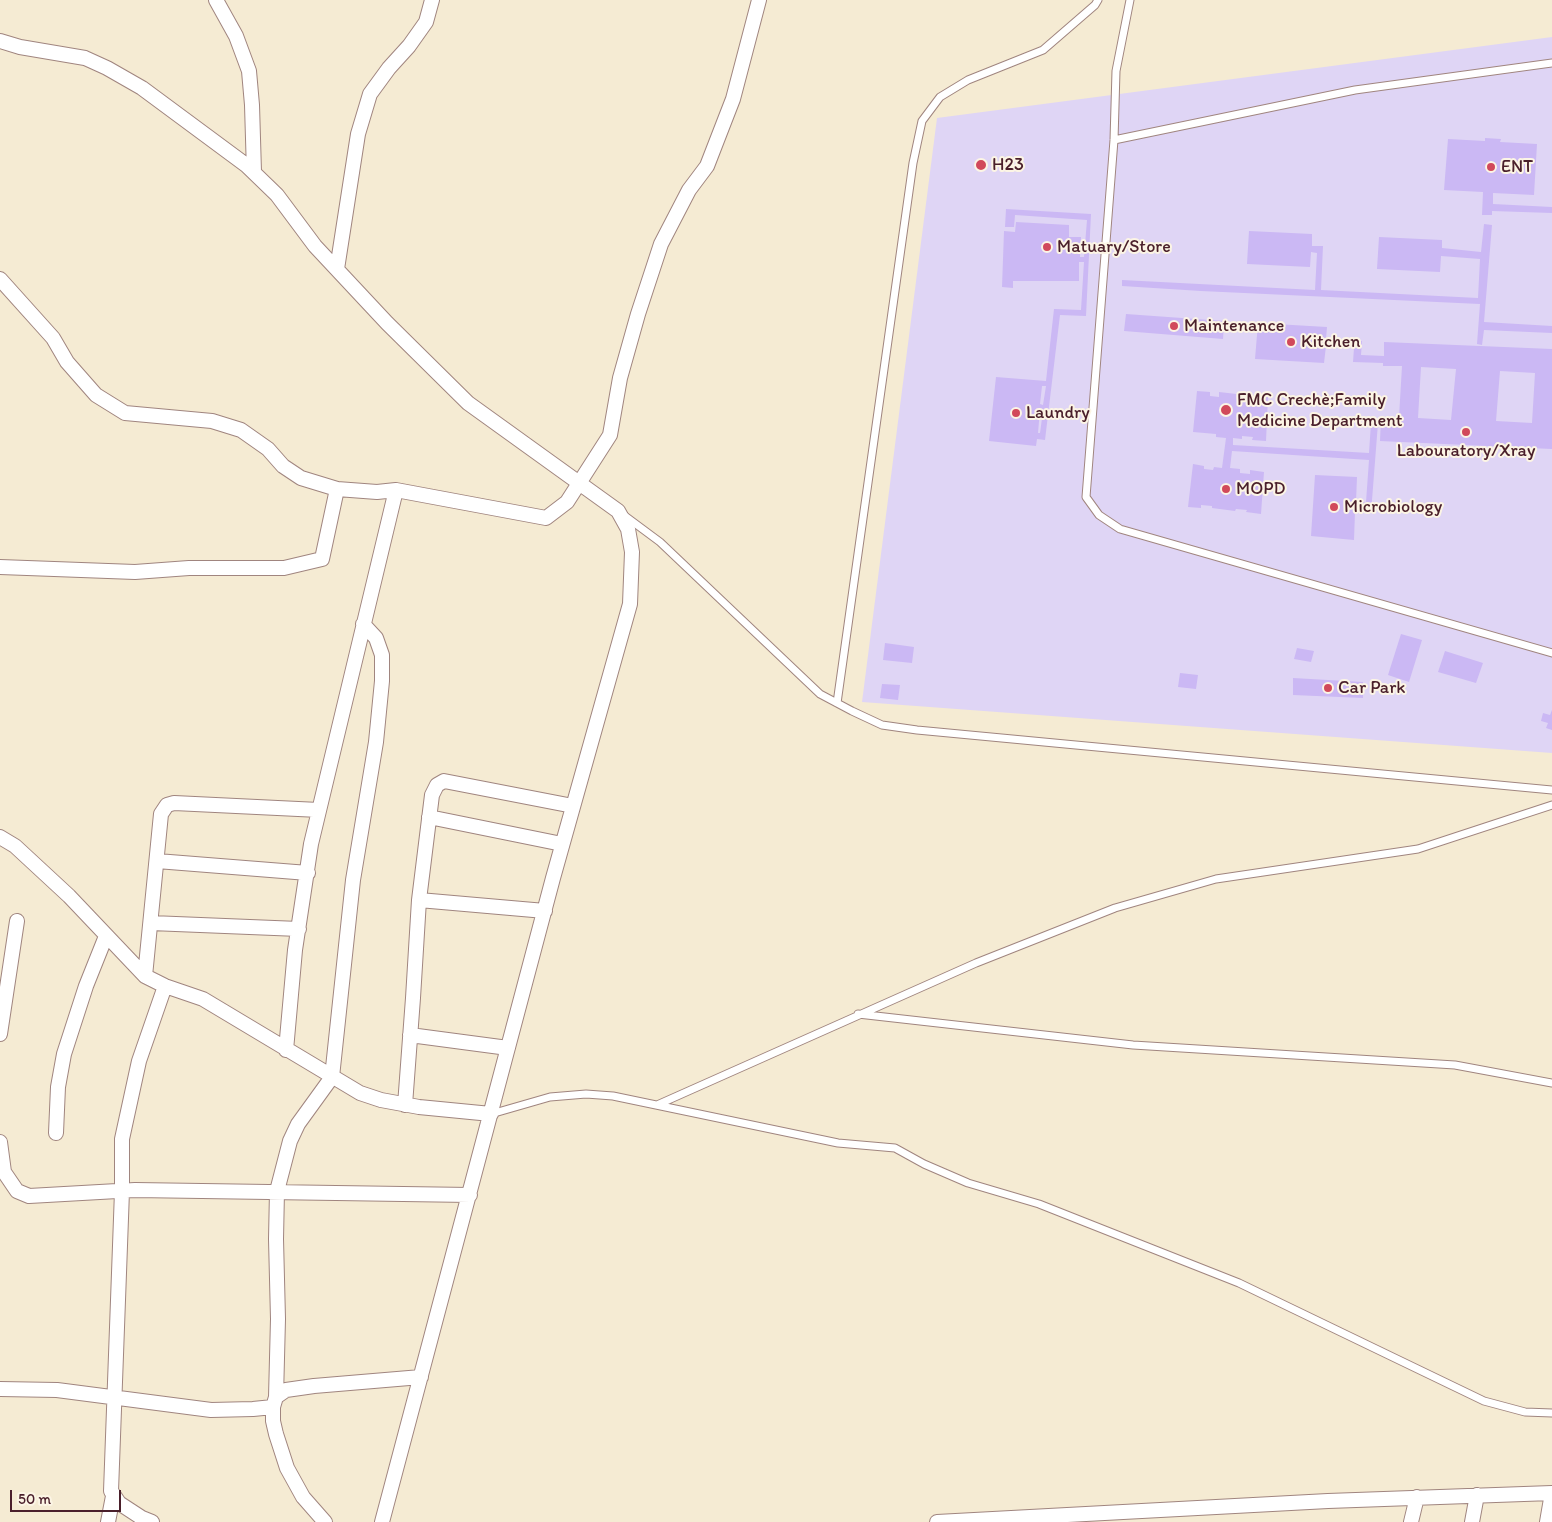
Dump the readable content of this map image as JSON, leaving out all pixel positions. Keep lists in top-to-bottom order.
{
  "places": [
    "H23",
    "ENT",
    "Matuary/Store",
    "Maintenance",
    "Kitchen",
    "FMC Crechè;Family Medicine Department",
    "Laundry",
    "Labouratory/Xray",
    "MOPD",
    "Microbiology",
    "Car Park"
  ],
  "scale_bar": "50 m"
}
